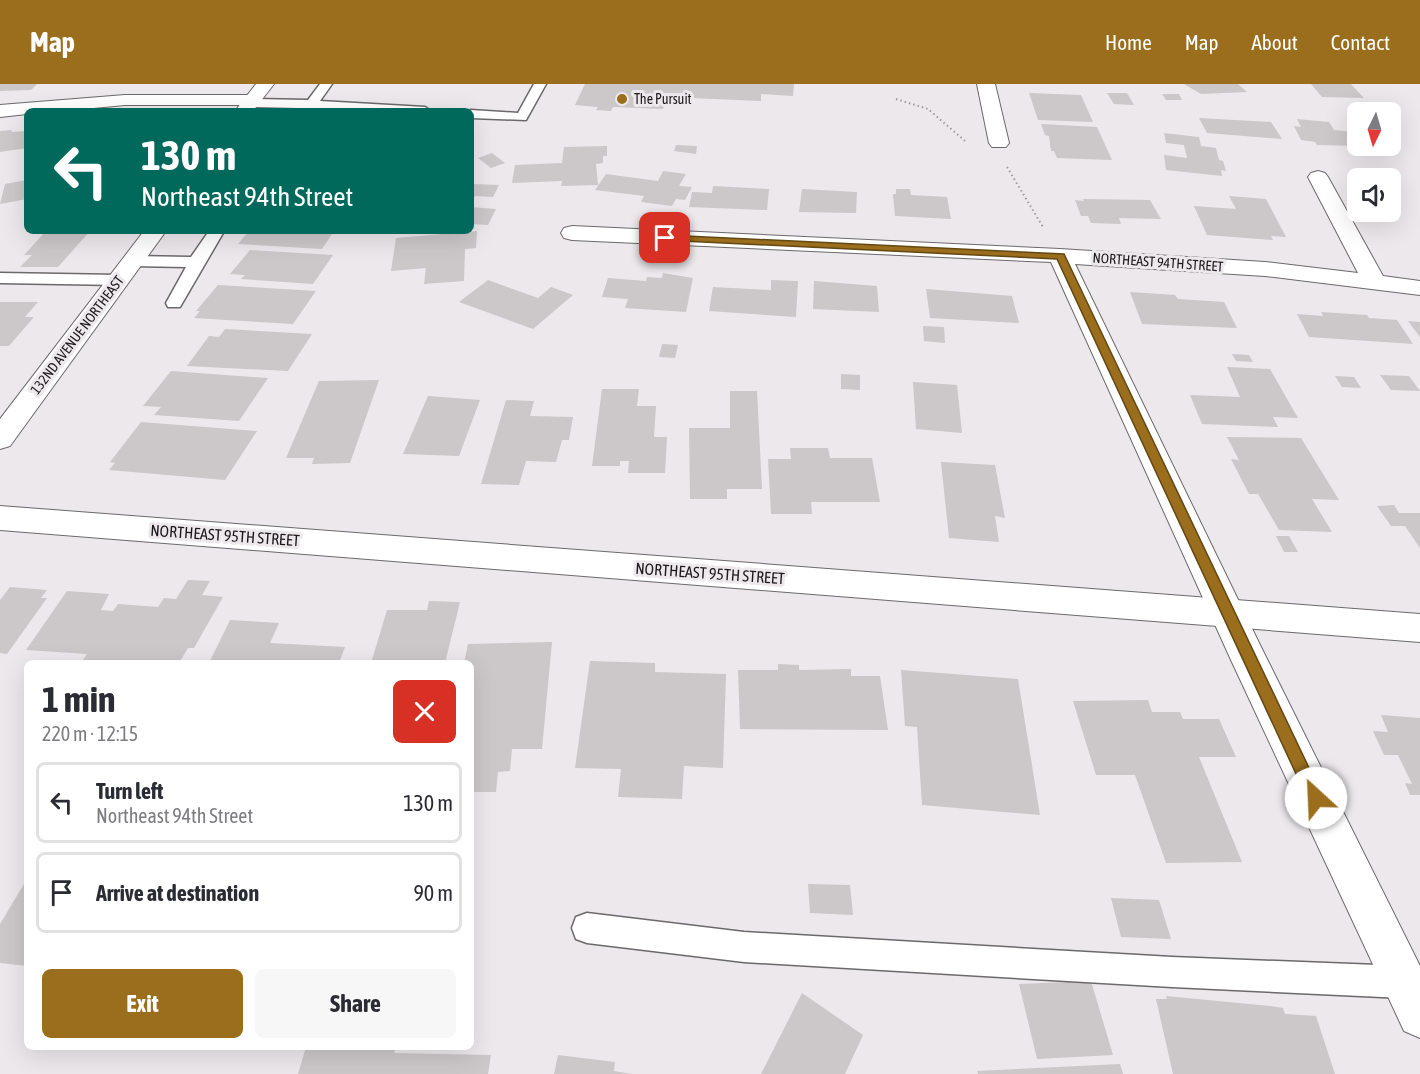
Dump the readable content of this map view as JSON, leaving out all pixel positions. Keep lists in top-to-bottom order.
{
  "streets": {
    "street": ["NORTHEAST 94TH STREET", "132ND AVENUE NORTHEAST", "NORTHEAST 95TH STREET"]
  },
  "places": ["The Pursuit"],
  "north": "bottom",
  "page": {
    "header": "Map",
    "nav": [
      "Home",
      "Map",
      "About",
      "Contact"
    ],
    "turn": ["130 m", "Northeast 94th Street"],
    "heading": ["1 min", "220 m · 12:15"],
    "list": [
      {
        "name": "Turn left",
        "note": "Northeast 94th Street",
        "value": "130 m"
      },
      {
        "name": "Arrive at destination",
        "value": "90 m"
      }
    ],
    "buttons": ["Exit", "Share"]
  }
}
